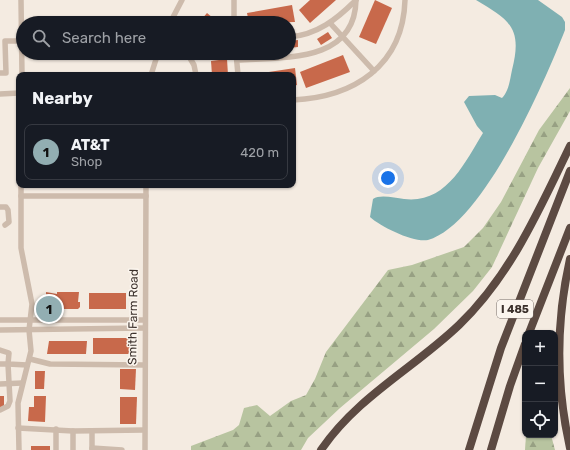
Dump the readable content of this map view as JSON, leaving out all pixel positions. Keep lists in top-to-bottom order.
{
  "streets": {
    "highway": ["I 485"],
    "street": ["Smith Farm Road"]
  },
  "page": {
    "search": "Search here",
    "heading": "Nearby",
    "list": [
      {
        "mark": "1",
        "name": "AT&T",
        "note": "Shop",
        "value": "420 m"
      }
    ],
    "pins": "1",
    "map_buttons": ["+", "−"]
  }
}
